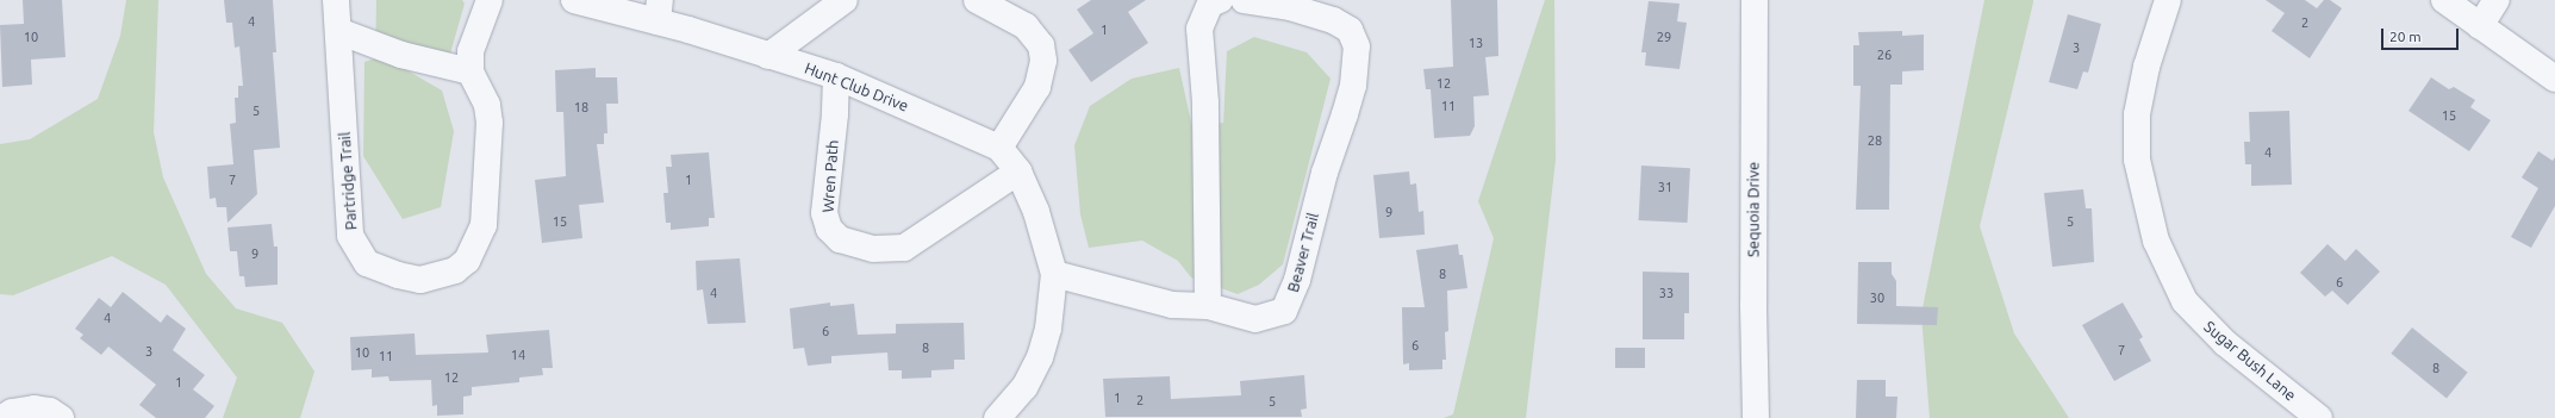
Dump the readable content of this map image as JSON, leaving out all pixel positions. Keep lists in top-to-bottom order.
{
  "streets": {
    "street": [
      "Hunt Club Drive",
      "Wren Path",
      "Partridge Trail",
      "Sequoia Drive",
      "Beaver Trail",
      "Sugar Bush Lane"
    ]
  },
  "crossings": [
    ["Hunt Club Drive", "Wren Path"]
  ],
  "house_numbers": [
    "4",
    "2",
    "1",
    "10",
    "29",
    "13",
    "3",
    "26",
    "12",
    "11",
    "18",
    "5",
    "15",
    "28",
    "4",
    "7",
    "1",
    "31",
    "9",
    "15",
    "5",
    "9",
    "8",
    "6",
    "4",
    "33",
    "30",
    "4",
    "6",
    "6",
    "8",
    "7",
    "3",
    "10",
    "14",
    "11",
    "8",
    "12",
    "1",
    "1",
    "2",
    "5"
  ],
  "scale_bar": "20 m"
}
